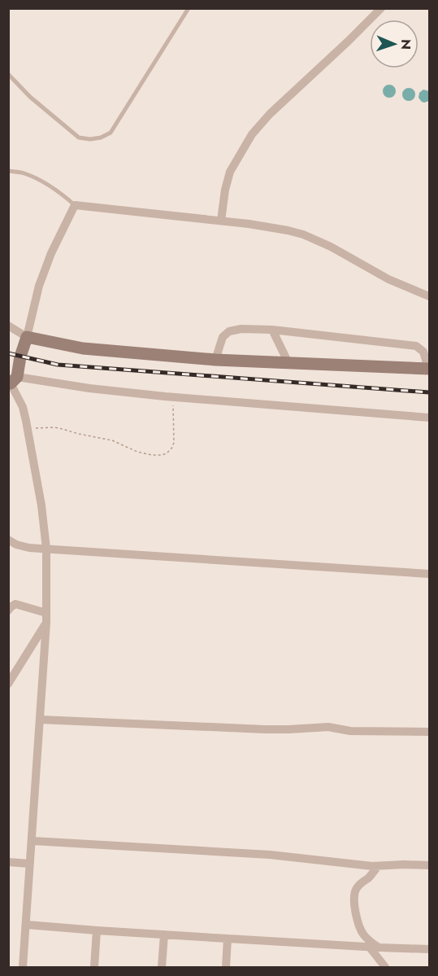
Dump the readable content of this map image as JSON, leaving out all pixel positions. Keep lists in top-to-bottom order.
{
  "north": "right"
}
